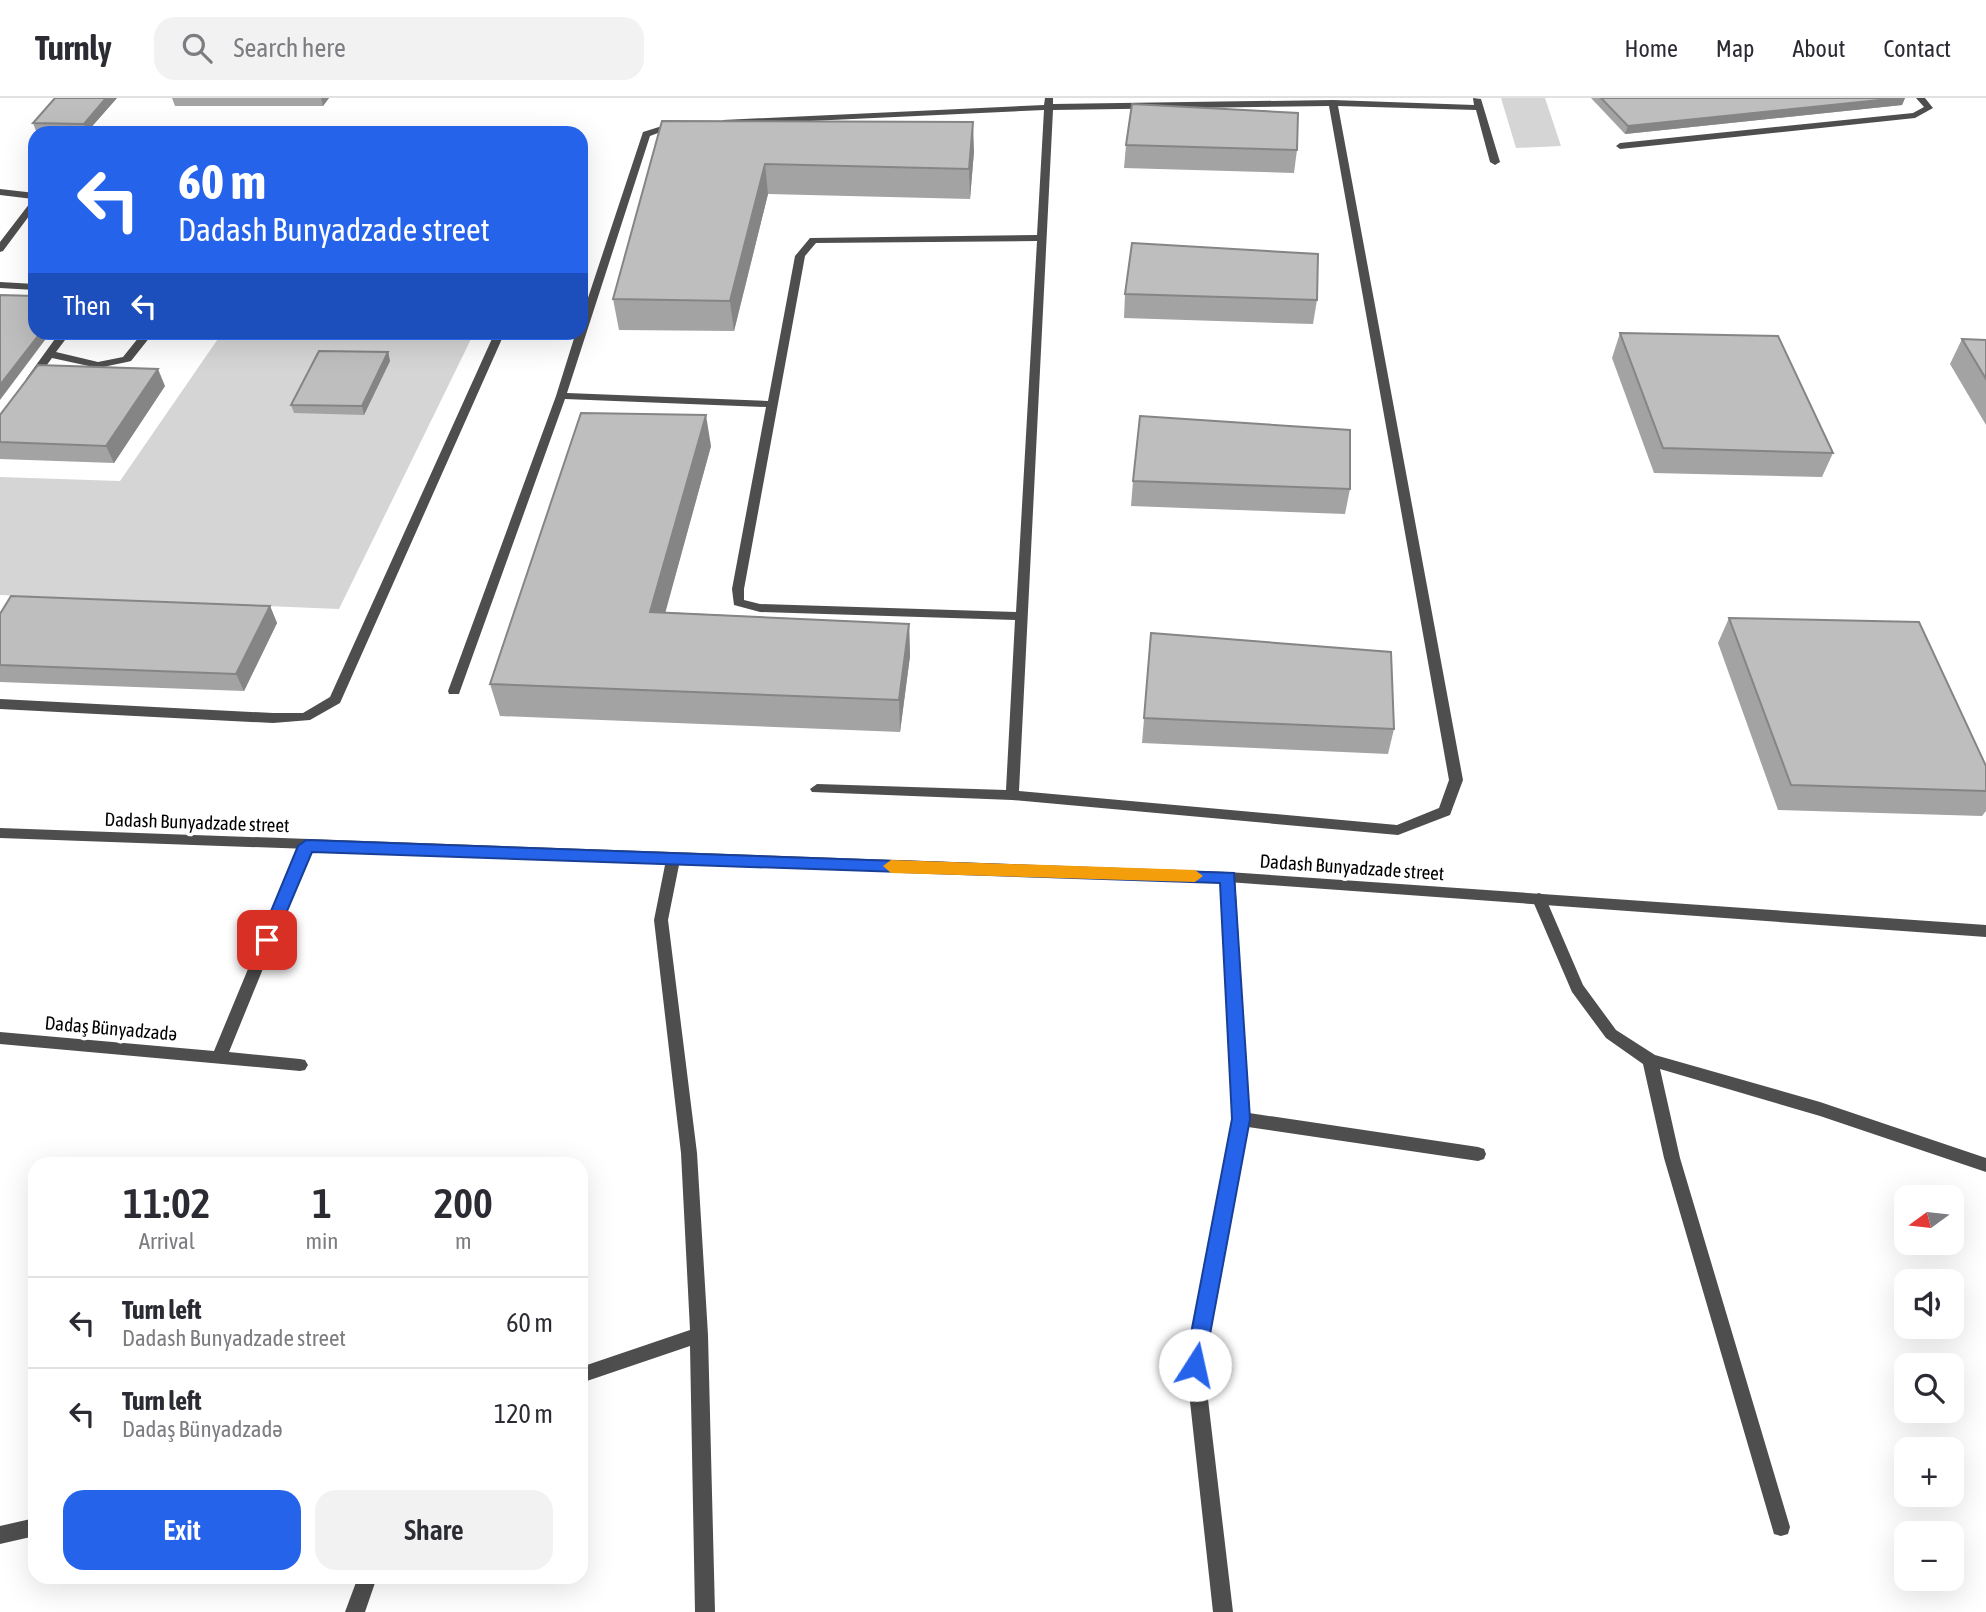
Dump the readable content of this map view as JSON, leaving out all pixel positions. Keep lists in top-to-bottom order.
{
  "streets": {
    "street": ["Dadash Bunyadzade street", "Dadaş Bünyadzadə"]
  },
  "north": "left",
  "page": {
    "header": "Turnly",
    "search": "Search here",
    "nav": [
      "Home",
      "Map",
      "About",
      "Contact"
    ],
    "turn": ["60 m", "Dadash Bunyadzade street"],
    "then": "Then",
    "eta": [
      "11:02",
      "Arrival",
      "1",
      "min",
      "200",
      "m"
    ],
    "map_buttons": ["+", "−"],
    "list": [
      {
        "name": "Turn left",
        "note": "Dadash Bunyadzade street",
        "value": "60 m"
      },
      {
        "name": "Turn left",
        "note": "Dadaş Bünyadzadə",
        "value": "120 m"
      }
    ],
    "buttons": ["Exit", "Share"]
  }
}
